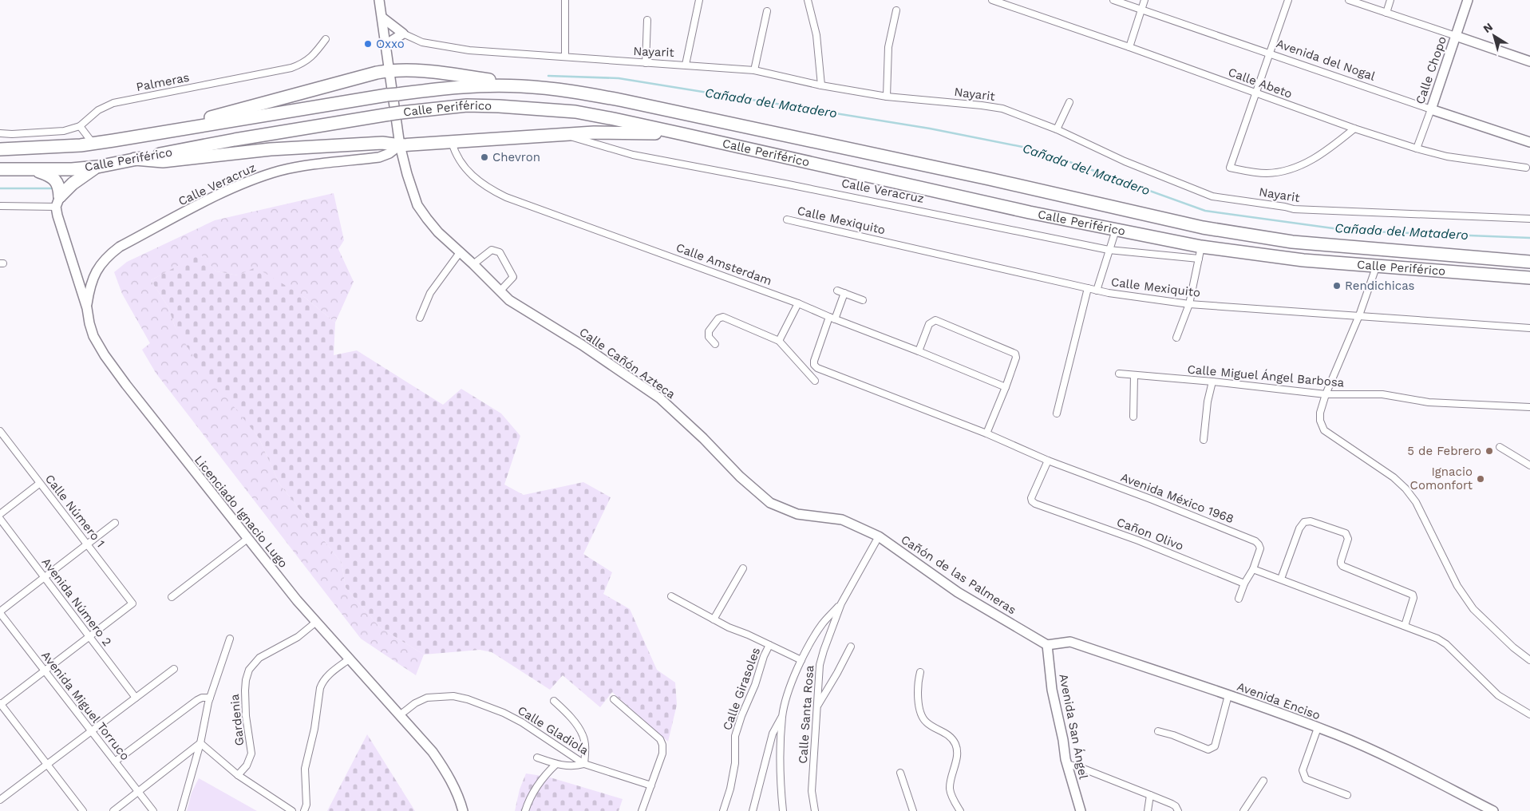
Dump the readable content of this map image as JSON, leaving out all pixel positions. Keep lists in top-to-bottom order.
{
  "streets": {
    "highway": ["Calle Periférico"],
    "main road": [
      "Avenida del Nogal",
      "Calle Chopo",
      "Calle Veracruz",
      "Calle Cañón Azteca",
      "Licenciado Ignacio Lugo",
      "Cañón de las Palmeras",
      "Avenida Enciso",
      "Avenida San Ángel"
    ],
    "street": [
      "Nayarit",
      "Palmeras",
      "Calle Abeto",
      "Calle Mexiquito",
      "Calle Amsterdam",
      "Calle Miguel Ángel Barbosa",
      "Avenida México 1968",
      "Calle Número 1",
      "Cañon Olivo",
      "Avenida Número 2",
      "Calle Girasoles",
      "Avenida Miguel Torruco",
      "Calle Santa Rosa",
      "Gardenia",
      "Calle Gladiola"
    ]
  },
  "crossings": [
    ["Avenida del Nogal", "Calle Chopo"],
    ["Calle Chopo", "Calle Abeto"],
    ["Calle Veracruz", "Calle Cañón Azteca"],
    ["Calle Veracruz", "Licenciado Ignacio Lugo"],
    ["Calle Amsterdam", "Avenida México 1968"],
    ["Calle Cañón Azteca", "Cañón de las Palmeras"],
    ["Calle Cañón Azteca", "Calle Santa Rosa"],
    ["Avenida México 1968", "Cañon Olivo"],
    ["Calle Número 1", "Avenida Número 2"],
    ["Licenciado Ignacio Lugo", "Gardenia"],
    ["Licenciado Ignacio Lugo", "Calle Gladiola"],
    ["Cañón de las Palmeras", "Avenida Enciso"],
    ["Cañón de las Palmeras", "Calle Santa Rosa"],
    ["Cañón de las Palmeras", "Avenida San Ángel"],
    ["Avenida Enciso", "Avenida San Ángel"]
  ],
  "water": ["Cañada del Matadero"],
  "places": [
    "Oxxo",
    "Chevron",
    "Rendichicas",
    "5 de Febrero",
    "Ignacio Comonfort"
  ],
  "north": "top left"
}
